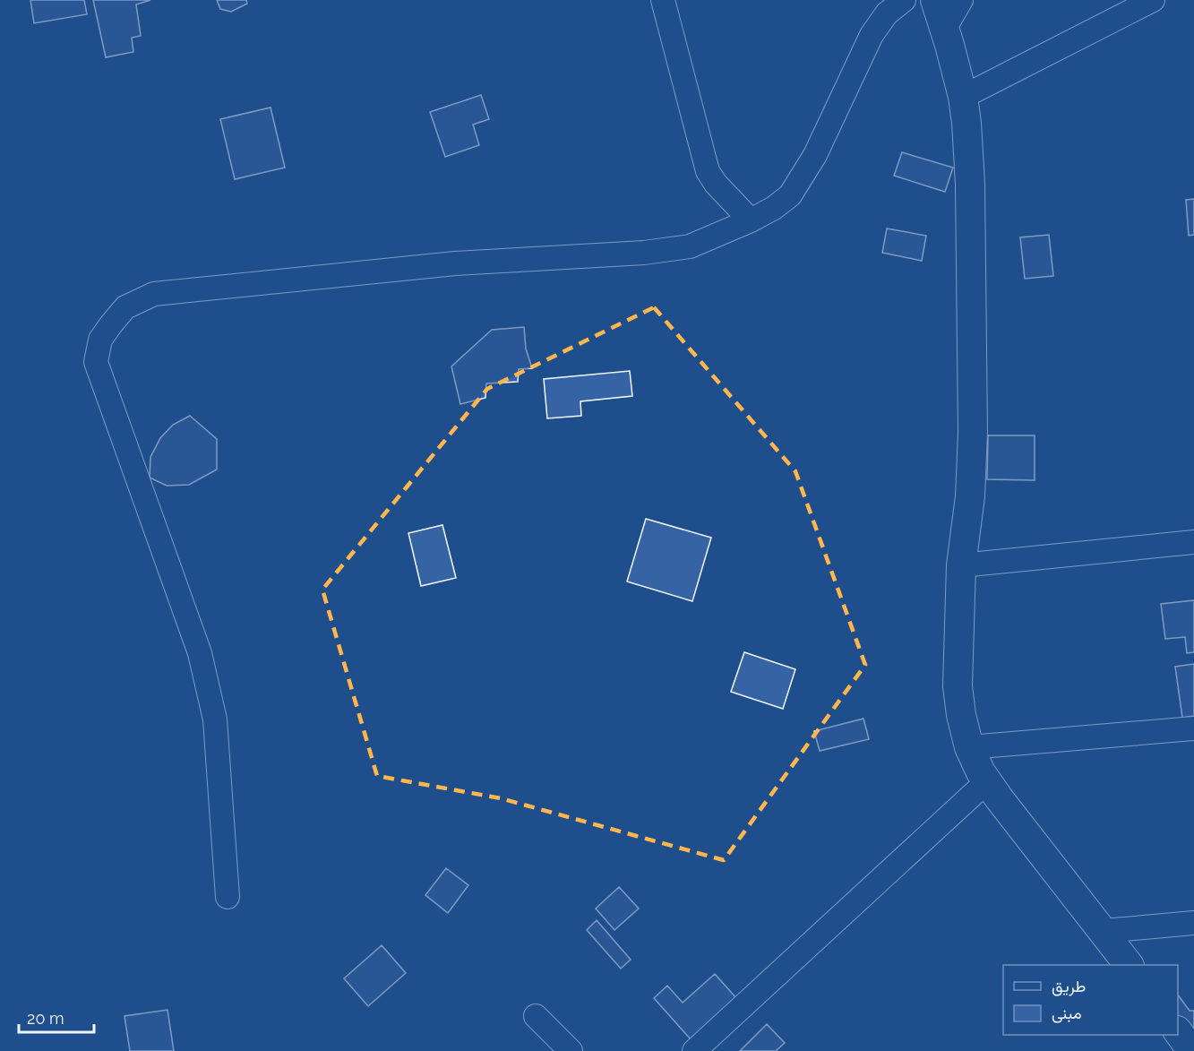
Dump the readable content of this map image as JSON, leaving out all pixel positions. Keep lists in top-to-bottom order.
{
  "legend": ["طريق", "مبنى"],
  "scale_bar": "20 m"
}
